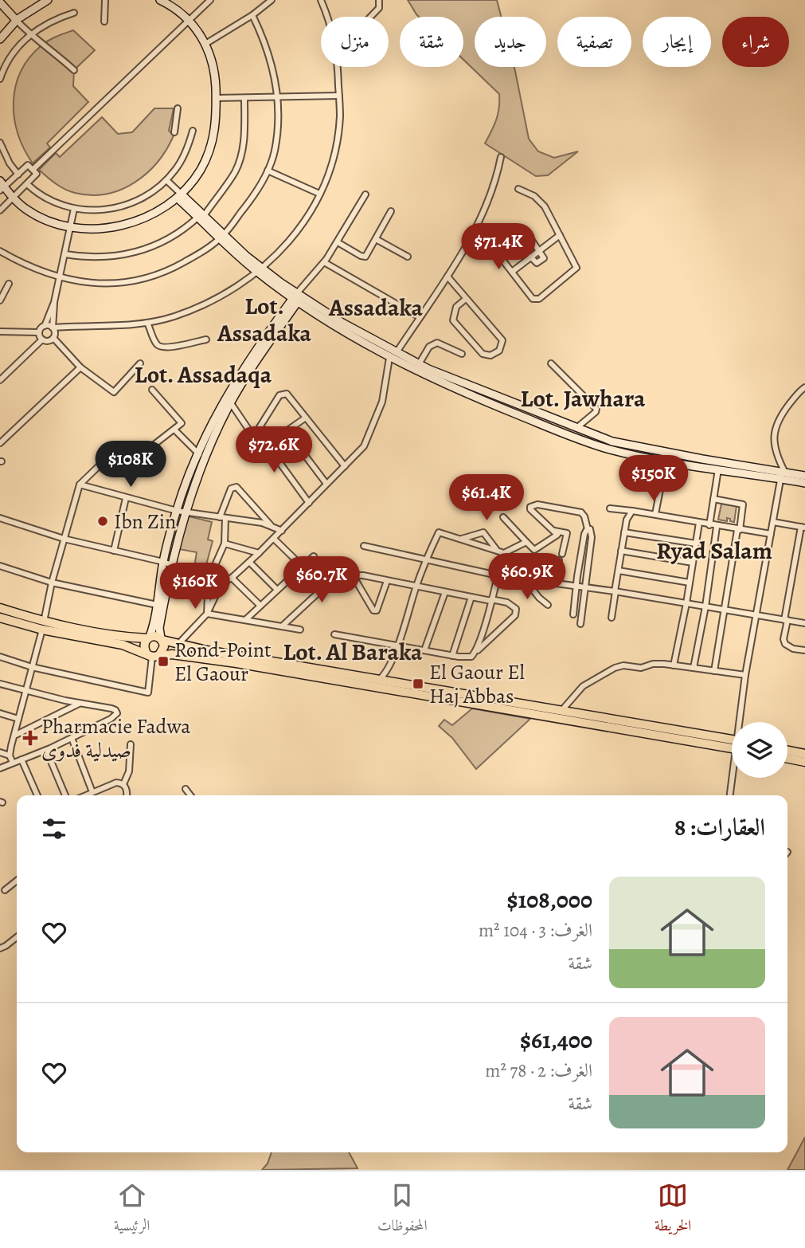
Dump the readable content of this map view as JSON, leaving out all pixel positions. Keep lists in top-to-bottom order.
{
  "districts": [
    "Lot. Assadaka",
    "Assadaka",
    "Lot. Assadaqa",
    "Lot. Jawhara",
    "Ryad Salam",
    "Lot. Al Baraka"
  ],
  "places": {
    "other": ["Ibn Zin"],
    "transit": ["Rond-Point El Gaour", "El Gaour El Haj Abbas"],
    "health": ["Pharmacie Fadwa صيدلية فدوى"]
  },
  "page": {
    "chip": [
      "شراء",
      "إيجار",
      "تصفية",
      "جديد",
      "شقة",
      "منزل"
    ],
    "price": [
      "$71.4K",
      "$72.6K",
      "$108K",
      "$150K",
      "$61.4K",
      "$60.9K",
      "$60.7K",
      "$160K"
    ],
    "heading": "العقارات: 8",
    "list": [
      {
        "name": "$108,000",
        "note": "الغرف: 3 · 104 m² · شقة"
      },
      {
        "name": "$61,400",
        "note": "الغرف: 2 · 78 m² · شقة"
      }
    ],
    "tabs": ["الخريطة", "المحفوظات", "الرئيسية"]
  }
}
